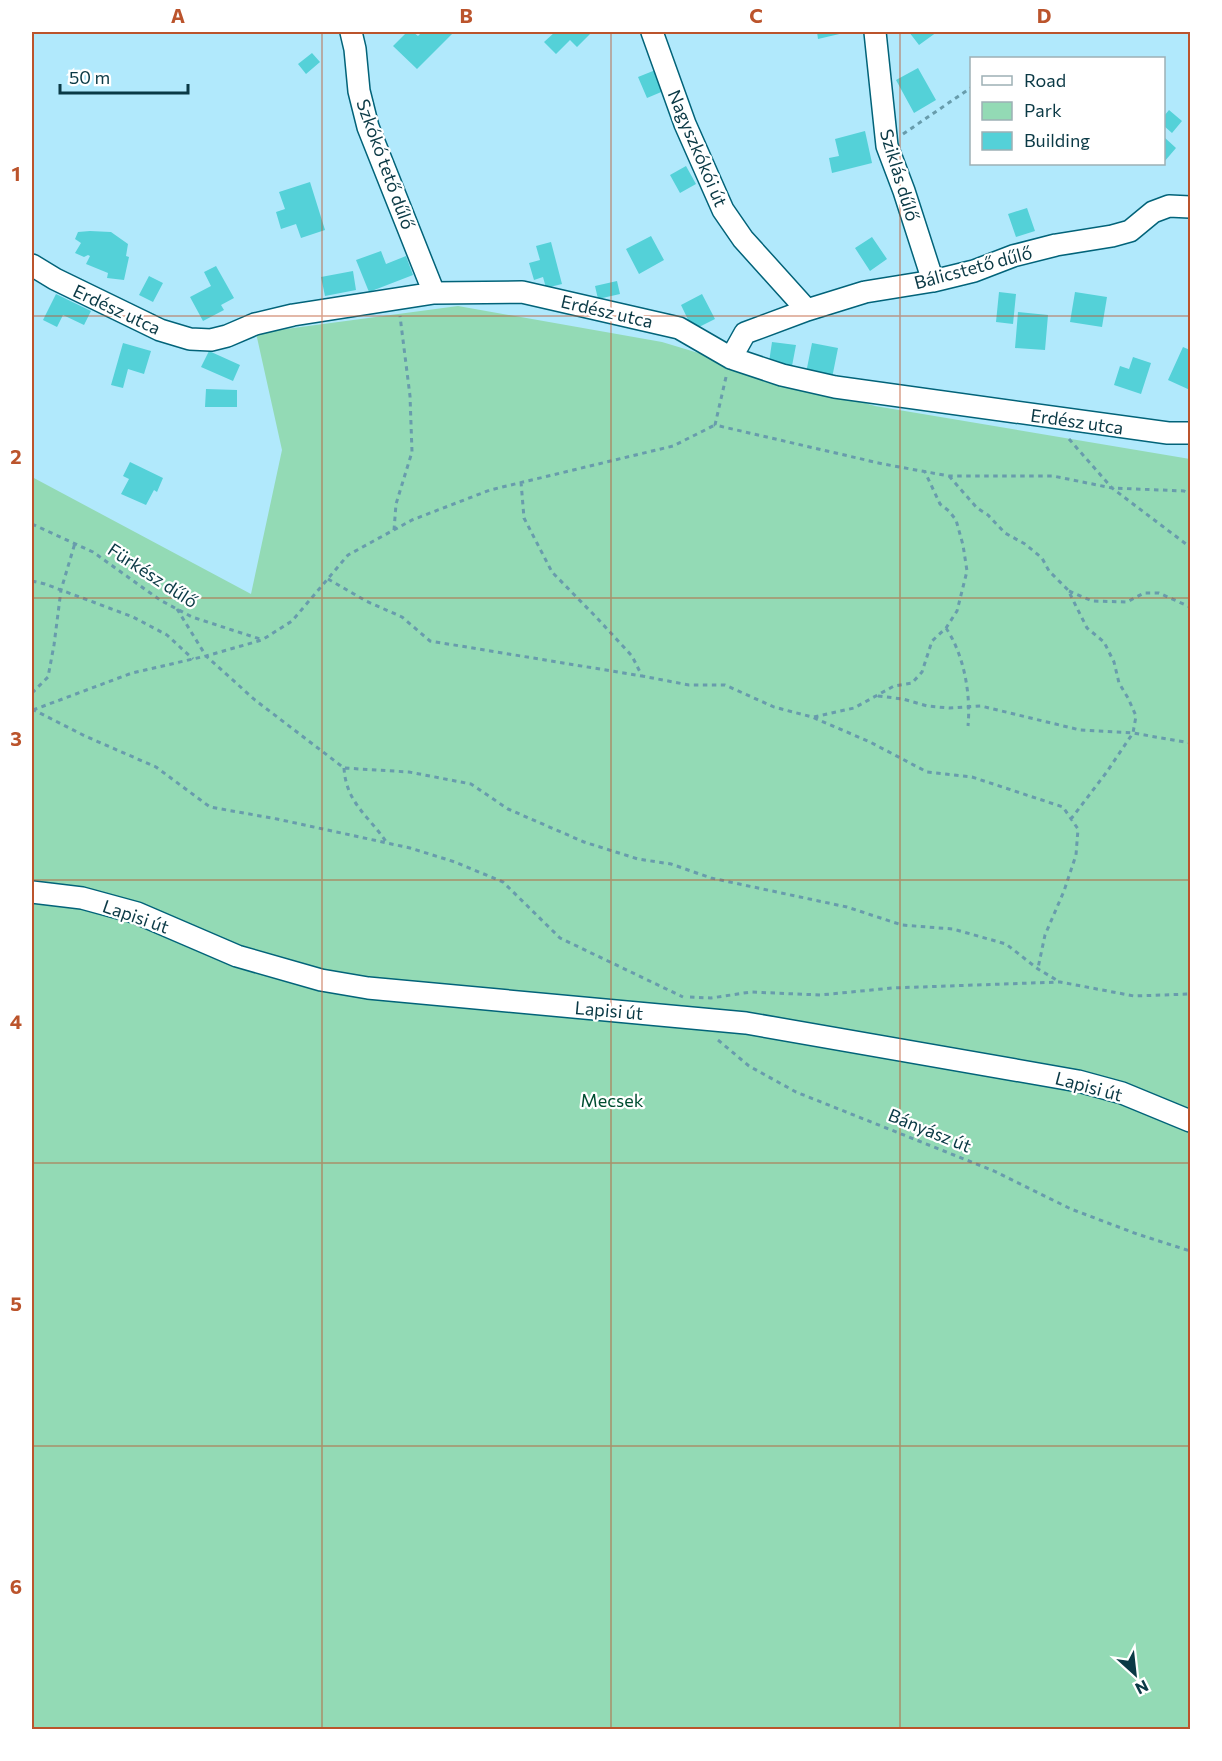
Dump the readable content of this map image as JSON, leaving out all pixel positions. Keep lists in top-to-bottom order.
{
  "streets": {
    "street": [
      "Nagyszkókói út",
      "Szkókó tető dűlő",
      "Sziklás dűlő",
      "Bálicstető dűlő",
      "Erdész utca",
      "Lapisi út"
    ],
    "path": ["Fürkész dűlő", "Bányász út"]
  },
  "crossings": [
    ["Nagyszkókói út", "Bálicstető dűlő"],
    ["Szkókó tető dűlő", "Erdész utca"],
    ["Sziklás dűlő", "Bálicstető dűlő"],
    ["Bálicstető dűlő", "Erdész utca"],
    ["Lapisi út", "Bányász út"]
  ],
  "parks": ["Mecsek"],
  "legend": ["Road", "Park", "Building"],
  "scale_bar": "50 m",
  "north": "bottom right",
  "grid": {
    "columns": [
      "A",
      "B",
      "C",
      "D"
    ],
    "rows": [
      "1",
      "2",
      "3",
      "4",
      "5",
      "6"
    ]
  }
}
